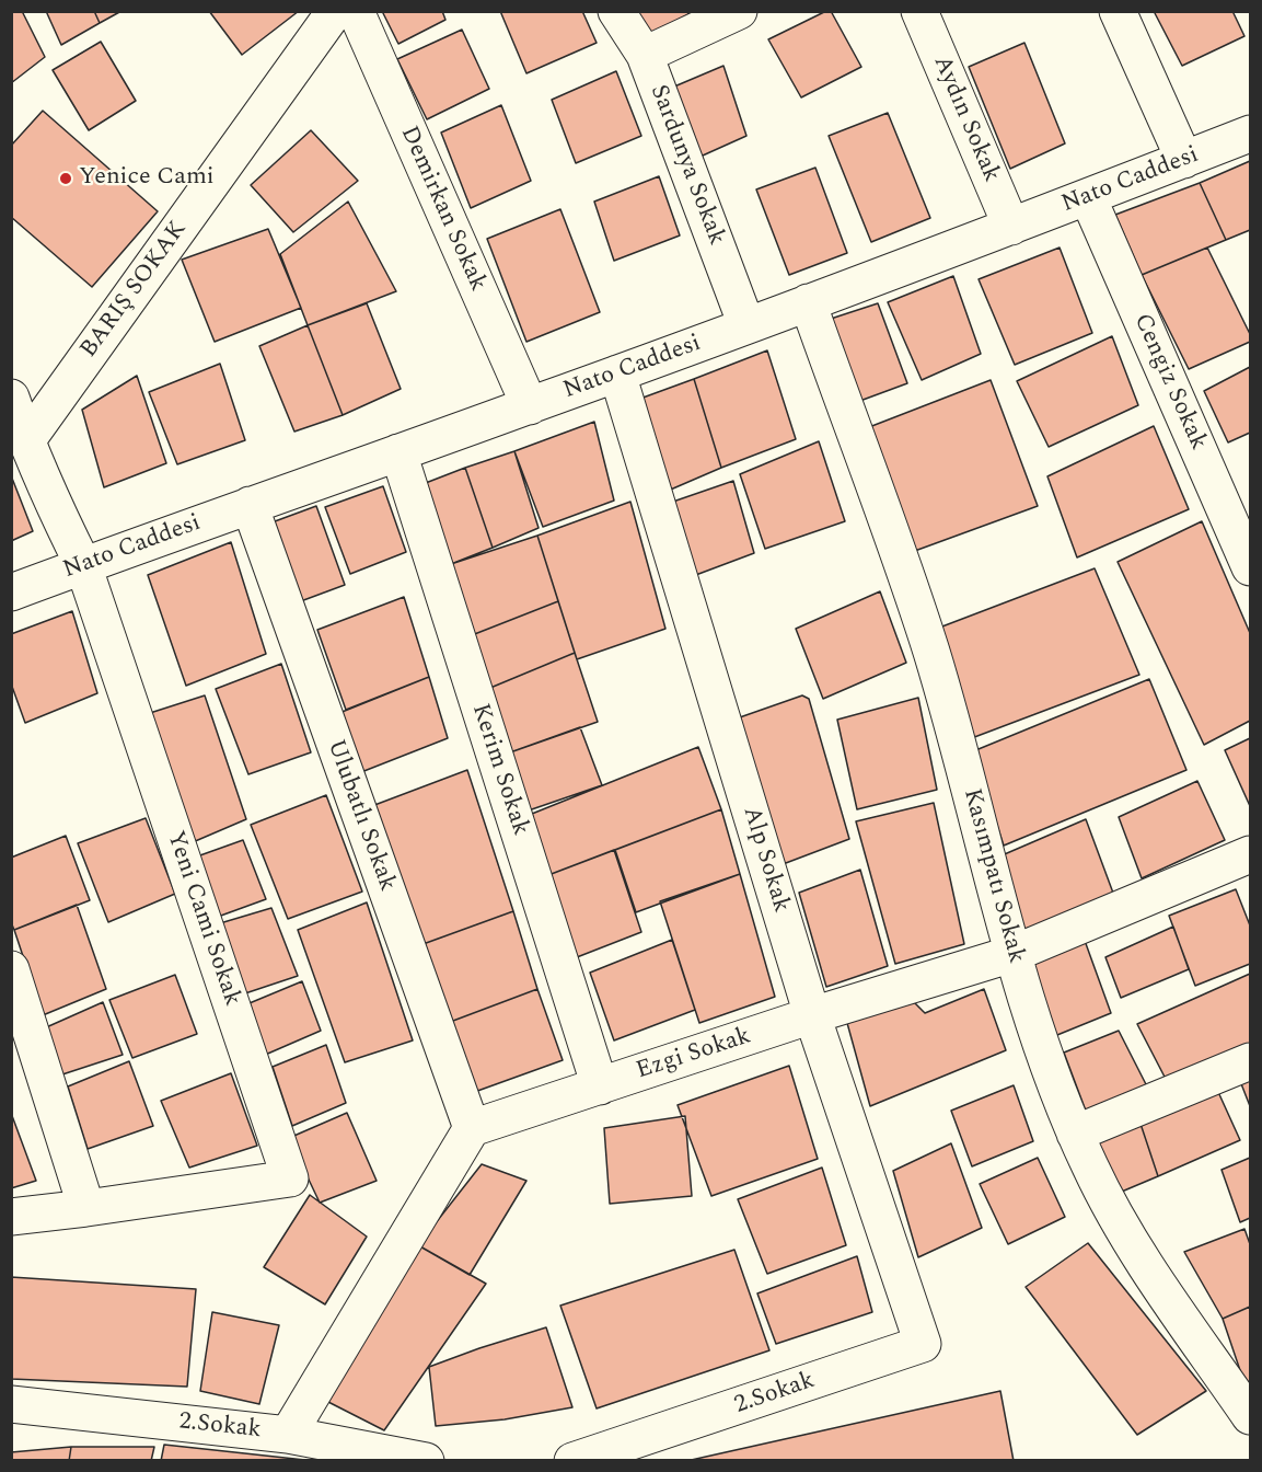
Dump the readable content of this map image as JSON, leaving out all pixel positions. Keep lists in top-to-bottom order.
{
  "streets": {
    "street": [
      "Aydın Sokak",
      "Sardunya Sokak",
      "Nato Caddesi",
      "Demirkan Sokak",
      "BARIŞ SOKAK",
      "Cengiz Sokak",
      "Kerim Sokak",
      "Ulubatlı Sokak",
      "Alp Sokak",
      "Kasımpatı Sokak",
      "Yeni Cami Sokak",
      "Ezgi Sokak",
      "2.Sokak"
    ]
  },
  "crossings": [
    ["Aydın Sokak", "Nato Caddesi"],
    ["Sardunya Sokak", "Nato Caddesi"],
    ["Nato Caddesi", "Demirkan Sokak"],
    ["Nato Caddesi", "Cengiz Sokak"],
    ["Nato Caddesi", "Kerim Sokak"],
    ["Nato Caddesi", "Ulubatlı Sokak"],
    ["Nato Caddesi", "Alp Sokak"],
    ["Nato Caddesi", "Kasımpatı Sokak"],
    ["Nato Caddesi", "Yeni Cami Sokak"],
    ["BARIŞ SOKAK", "Yeni Cami Sokak"],
    ["Kerim Sokak", "Ezgi Sokak"],
    ["Ulubatlı Sokak", "Ezgi Sokak"],
    ["Alp Sokak", "Ezgi Sokak"],
    ["Alp Sokak", "2.Sokak"],
    ["Kasımpatı Sokak", "Ezgi Sokak"]
  ],
  "places": ["Yenice Cami"]
}
